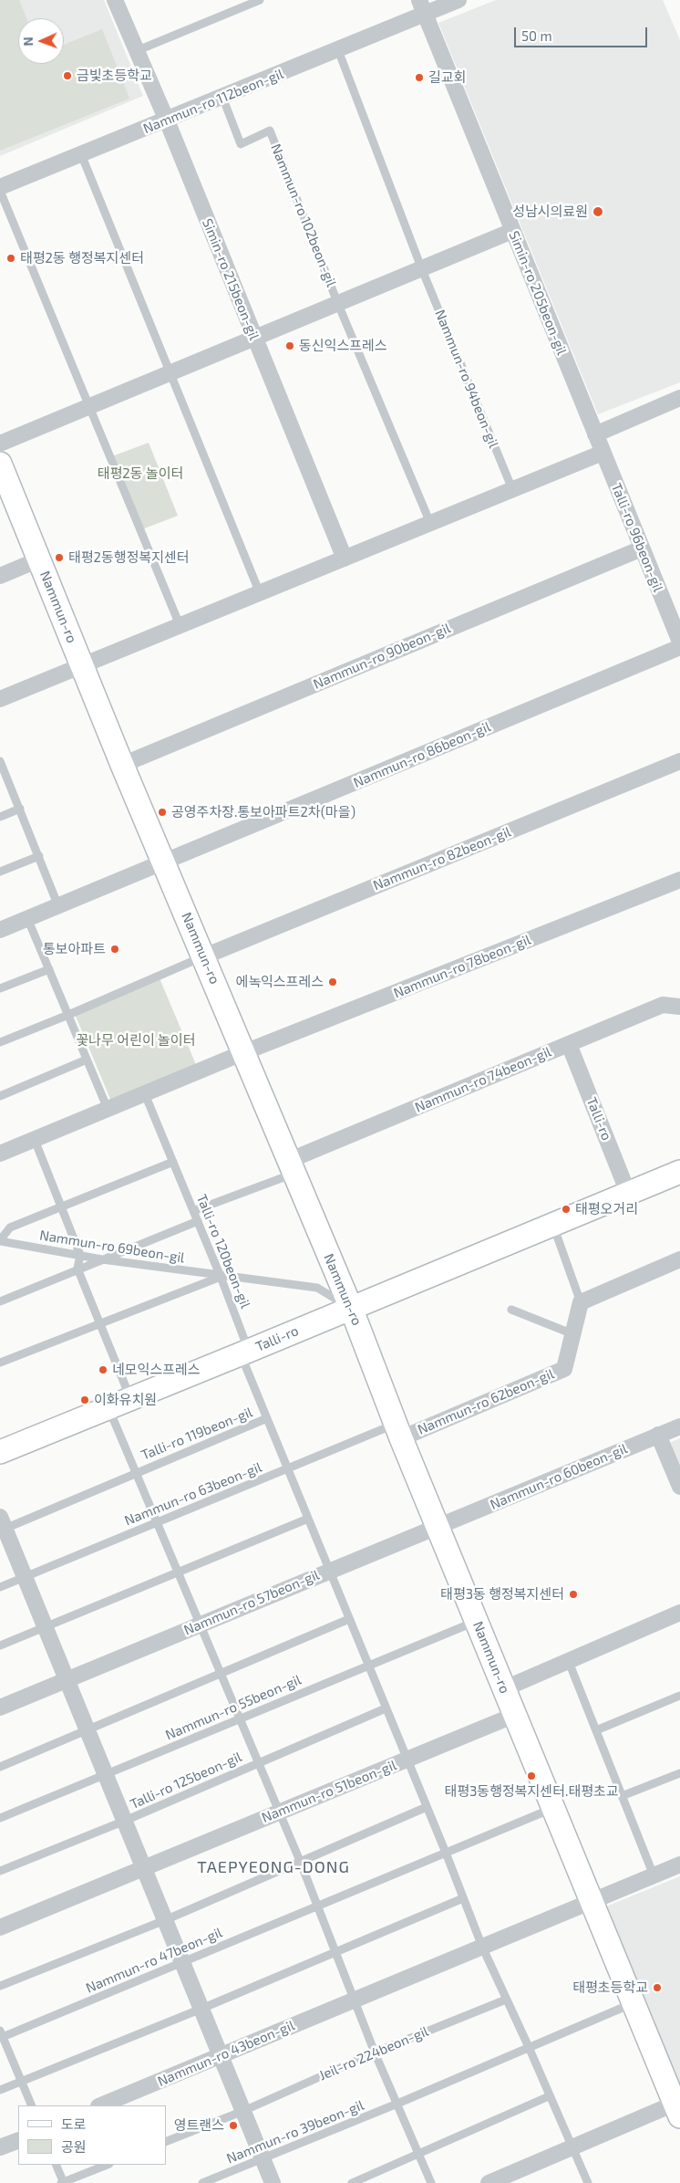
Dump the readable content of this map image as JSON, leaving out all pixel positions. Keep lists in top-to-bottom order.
{
  "streets": {
    "main road": ["Nammun-ro", "Talli-ro"],
    "street": [
      "Nammun-ro 112beon-gil",
      "Nammun-ro 102beon-gil",
      "Simin-ro 215beon-gil",
      "Simin-ro 205beon-gil",
      "Talli-ro 96beon-gil",
      "Nammun-ro 90beon-gil",
      "Nammun-ro 86beon-gil",
      "Nammun-ro 82beon-gil",
      "Nammun-ro 78beon-gil",
      "Nammun-ro 74beon-gil",
      "Nammun-ro 62beon-gil",
      "Nammun-ro 60beon-gil",
      "Nammun-ro 57beon-gil",
      "Nammun-ro 51beon-gil",
      "Nammun-ro 43beon-gil"
    ],
    "lane": [
      "Nammun-ro 94beon-gil",
      "Nammun-ro 69beon-gil",
      "Talli-ro 120beon-gil",
      "Talli-ro 119beon-gil",
      "Nammun-ro 63beon-gil",
      "Nammun-ro 55beon-gil",
      "Talli-ro 125beon-gil",
      "Nammun-ro 47beon-gil",
      "Jeil-ro 224beon-gil",
      "Nammun-ro 39beon-gil"
    ]
  },
  "crossings": [
    ["Nammun-ro 112beon-gil", "Nammun-ro 102beon-gil"],
    ["Nammun-ro 112beon-gil", "Simin-ro 215beon-gil"],
    ["Nammun-ro 112beon-gil", "Simin-ro 205beon-gil"],
    ["Nammun-ro 102beon-gil", "Simin-ro 215beon-gil"],
    ["Nammun-ro 102beon-gil", "Simin-ro 205beon-gil"],
    ["Nammun-ro 102beon-gil", "Nammun-ro 94beon-gil"],
    ["Simin-ro 205beon-gil", "Talli-ro 96beon-gil"],
    ["Talli-ro 96beon-gil", "Nammun-ro 90beon-gil"],
    ["Nammun-ro", "Nammun-ro 90beon-gil"],
    ["Nammun-ro", "Nammun-ro 86beon-gil"],
    ["Nammun-ro", "Nammun-ro 82beon-gil"],
    ["Nammun-ro", "Nammun-ro 78beon-gil"],
    ["Nammun-ro", "Nammun-ro 74beon-gil"],
    ["Nammun-ro", "Talli-ro"],
    ["Nammun-ro", "Nammun-ro 69beon-gil"],
    ["Nammun-ro", "Nammun-ro 62beon-gil"],
    ["Nammun-ro", "Nammun-ro 60beon-gil"],
    ["Nammun-ro", "Nammun-ro 63beon-gil"],
    ["Nammun-ro", "Nammun-ro 57beon-gil"],
    ["Nammun-ro", "Nammun-ro 55beon-gil"],
    ["Nammun-ro", "Nammun-ro 51beon-gil"],
    ["Nammun-ro", "Nammun-ro 47beon-gil"],
    ["Nammun-ro", "Nammun-ro 43beon-gil"],
    ["Nammun-ro", "Nammun-ro 39beon-gil"],
    ["Nammun-ro 78beon-gil", "Talli-ro 120beon-gil"],
    ["Nammun-ro 74beon-gil", "Talli-ro"],
    ["Talli-ro", "Nammun-ro 69beon-gil"],
    ["Talli-ro", "Talli-ro 120beon-gil"],
    ["Talli-ro", "Talli-ro 119beon-gil"],
    ["Talli-ro", "Talli-ro 125beon-gil"],
    ["Nammun-ro 69beon-gil", "Talli-ro 120beon-gil"],
    ["Talli-ro 120beon-gil", "Talli-ro 119beon-gil"],
    ["Nammun-ro 62beon-gil", "Nammun-ro 63beon-gil"],
    ["Talli-ro 119beon-gil", "Nammun-ro 63beon-gil"],
    ["Talli-ro 119beon-gil", "Nammun-ro 57beon-gil"],
    ["Talli-ro 119beon-gil", "Nammun-ro 55beon-gil"],
    ["Talli-ro 119beon-gil", "Talli-ro 125beon-gil"],
    ["Talli-ro 119beon-gil", "Nammun-ro 51beon-gil"],
    ["Nammun-ro 60beon-gil", "Nammun-ro 57beon-gil"],
    ["Nammun-ro 63beon-gil", "Talli-ro 125beon-gil"],
    ["Nammun-ro 57beon-gil", "Talli-ro 125beon-gil"],
    ["Nammun-ro 55beon-gil", "Talli-ro 125beon-gil"],
    ["Talli-ro 125beon-gil", "Nammun-ro 51beon-gil"]
  ],
  "districts": ["TAEPYEONG-DONG"],
  "parks": ["태평2동 놀이터", "꽃나무 어린이 놀이터"],
  "places": [
    "금빛초등학교",
    "길교회",
    "성남시의료원",
    "태평2동 행정복지센터",
    "동신익스프레스",
    "태평2동행정복지센터",
    "공영주차장.통보아파트2차(마을)",
    "통보아파트",
    "에녹익스프레스",
    "태평오거리",
    "네모익스프레스",
    "이화유치원",
    "태평3동 행정복지센터",
    "태평3동행정복지센터.태평초교",
    "태평초등학교",
    "영트랜스"
  ],
  "legend": ["도로", "공원"],
  "scale_bar": "50 m",
  "north": "left"
}
